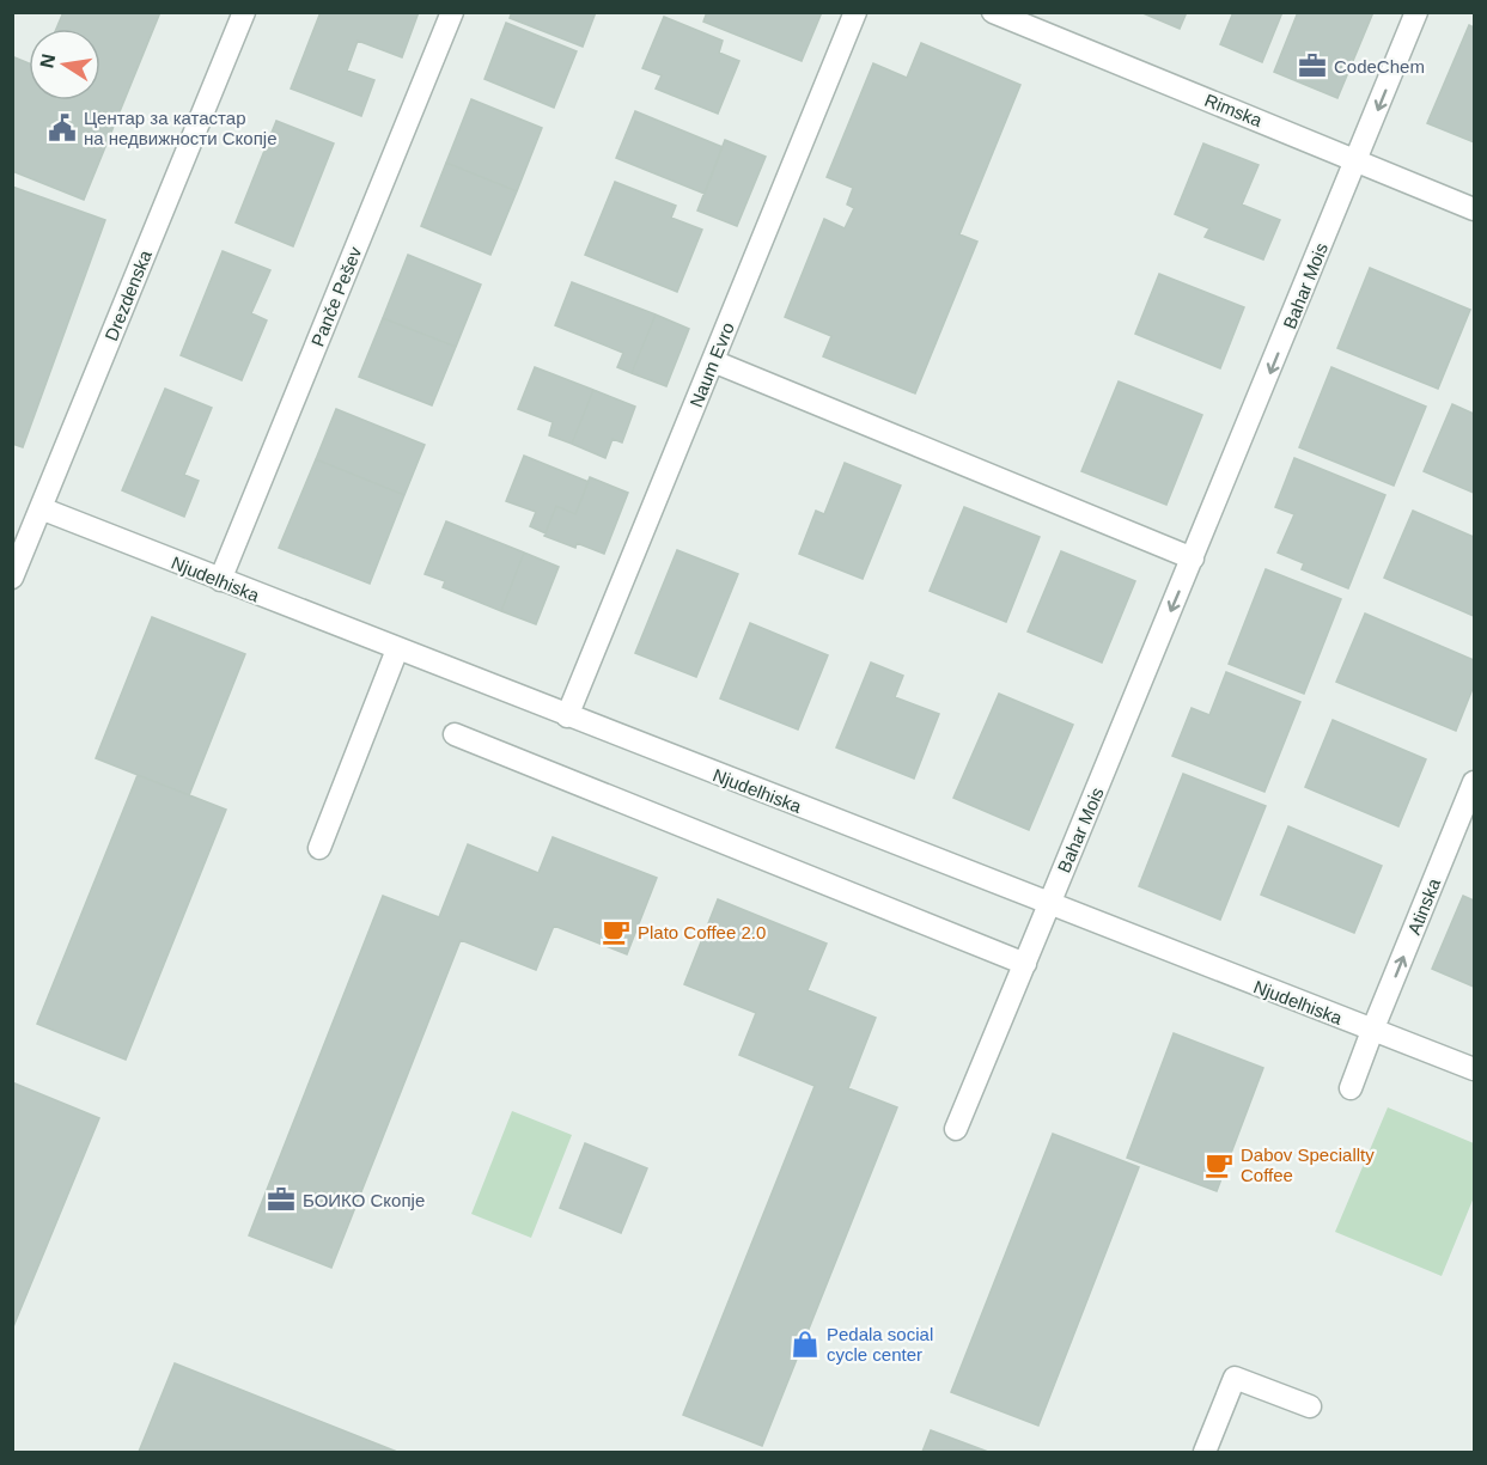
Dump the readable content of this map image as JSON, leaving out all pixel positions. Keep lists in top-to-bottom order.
{
  "streets": {
    "street": [
      "Rimska",
      "Bahar Mois",
      "Drezdenska",
      "Panče Pešev",
      "Naum Evro",
      "Njudelhiska",
      "Atinska"
    ]
  },
  "crossings": [
    ["Rimska", "Bahar Mois"],
    ["Bahar Mois", "Njudelhiska"],
    ["Drezdenska", "Njudelhiska"],
    ["Panče Pešev", "Njudelhiska"],
    ["Naum Evro", "Njudelhiska"],
    ["Njudelhiska", "Atinska"]
  ],
  "one_way": ["Bahar Mois", "Atinska"],
  "places": {
    "office": ["CodeChem", "БОИКО Скопје"],
    "public building": ["Центар за катастар на недвижности Скопје"],
    "cafe": ["Plato Coffee 2.0", "Dabov Speciallty Coffee"],
    "shop": ["Pedala social cycle center"]
  },
  "north": "left"
}
